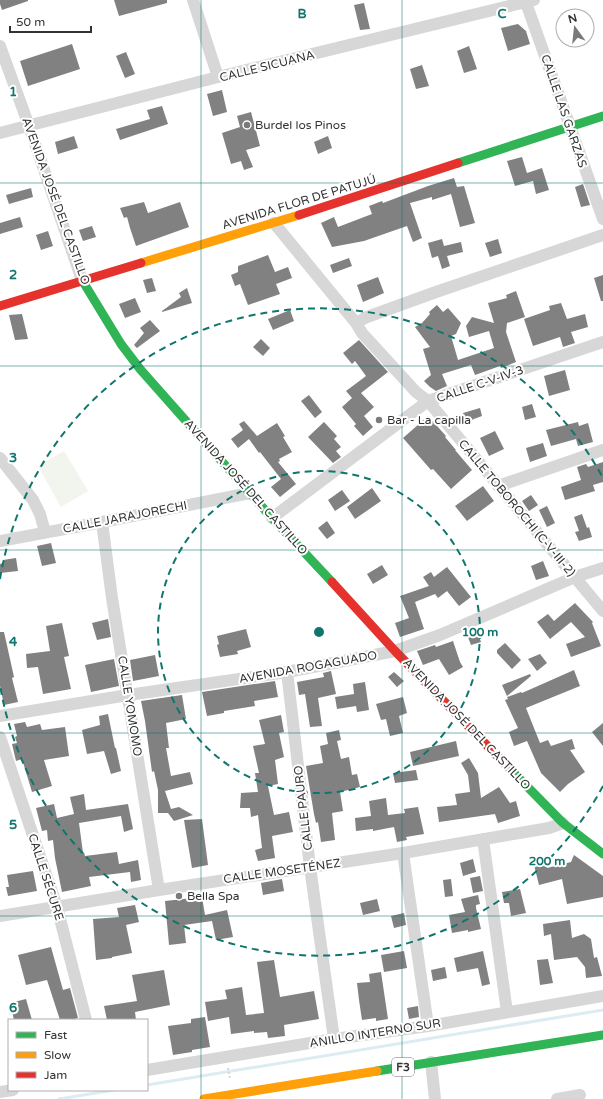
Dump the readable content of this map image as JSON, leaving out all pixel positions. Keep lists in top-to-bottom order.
{
  "streets": {
    "main road": ["AVENIDA JOSÉ DEL CASTILLO", "AVENIDA FLOR DE PATUJÚ", "F3"],
    "street": [
      "CALLE SICUANA",
      "CALLE LAS GARZAS",
      "CALLE C-V-IV-3",
      "CALLE TOBOROCHI (C-V-III-2)",
      "CALLE JARAJORECHI",
      "AVENIDA ROGAGUADO",
      "CALLE YOMOMO",
      "CALLE PAURO",
      "CALLE MOSETÉNEZ",
      "CALLE SÉCURE",
      "ANILLO INTERNO SUR"
    ]
  },
  "crossings": [
    ["CALLE SICUANA", "CALLE LAS GARZAS"],
    ["CALLE SICUANA", "AVENIDA JOSÉ DEL CASTILLO"],
    ["CALLE LAS GARZAS", "AVENIDA FLOR DE PATUJÚ"],
    ["AVENIDA JOSÉ DEL CASTILLO", "AVENIDA FLOR DE PATUJÚ"],
    ["AVENIDA JOSÉ DEL CASTILLO", "CALLE C-V-IV-3"],
    ["AVENIDA JOSÉ DEL CASTILLO", "CALLE JARAJORECHI"],
    ["AVENIDA JOSÉ DEL CASTILLO", "AVENIDA ROGAGUADO"],
    ["AVENIDA JOSÉ DEL CASTILLO", "CALLE MOSETÉNEZ"],
    ["AVENIDA FLOR DE PATUJÚ", "CALLE TOBOROCHI (C-V-III-2)"],
    ["CALLE C-V-IV-3", "CALLE TOBOROCHI (C-V-III-2)"],
    ["CALLE TOBOROCHI (C-V-III-2)", "AVENIDA ROGAGUADO"],
    ["CALLE JARAJORECHI", "CALLE YOMOMO"],
    ["AVENIDA ROGAGUADO", "CALLE YOMOMO"],
    ["AVENIDA ROGAGUADO", "CALLE PAURO"],
    ["CALLE YOMOMO", "CALLE MOSETÉNEZ"],
    ["CALLE PAURO", "CALLE MOSETÉNEZ"],
    ["CALLE PAURO", "ANILLO INTERNO SUR"],
    ["CALLE MOSETÉNEZ", "CALLE SÉCURE"]
  ],
  "places": ["Burdel los Pinos", "Bar - La capilla", "Bella Spa"],
  "legend": ["Fast", "Slow", "Jam"],
  "scale_bar": "50 m",
  "north": "top",
  "grid": {
    "columns": ["B", "C"],
    "rows": [
      "1",
      "2",
      "3",
      "4",
      "5",
      "6"
    ]
  },
  "rings": ["100 m", "200 m"]
}
